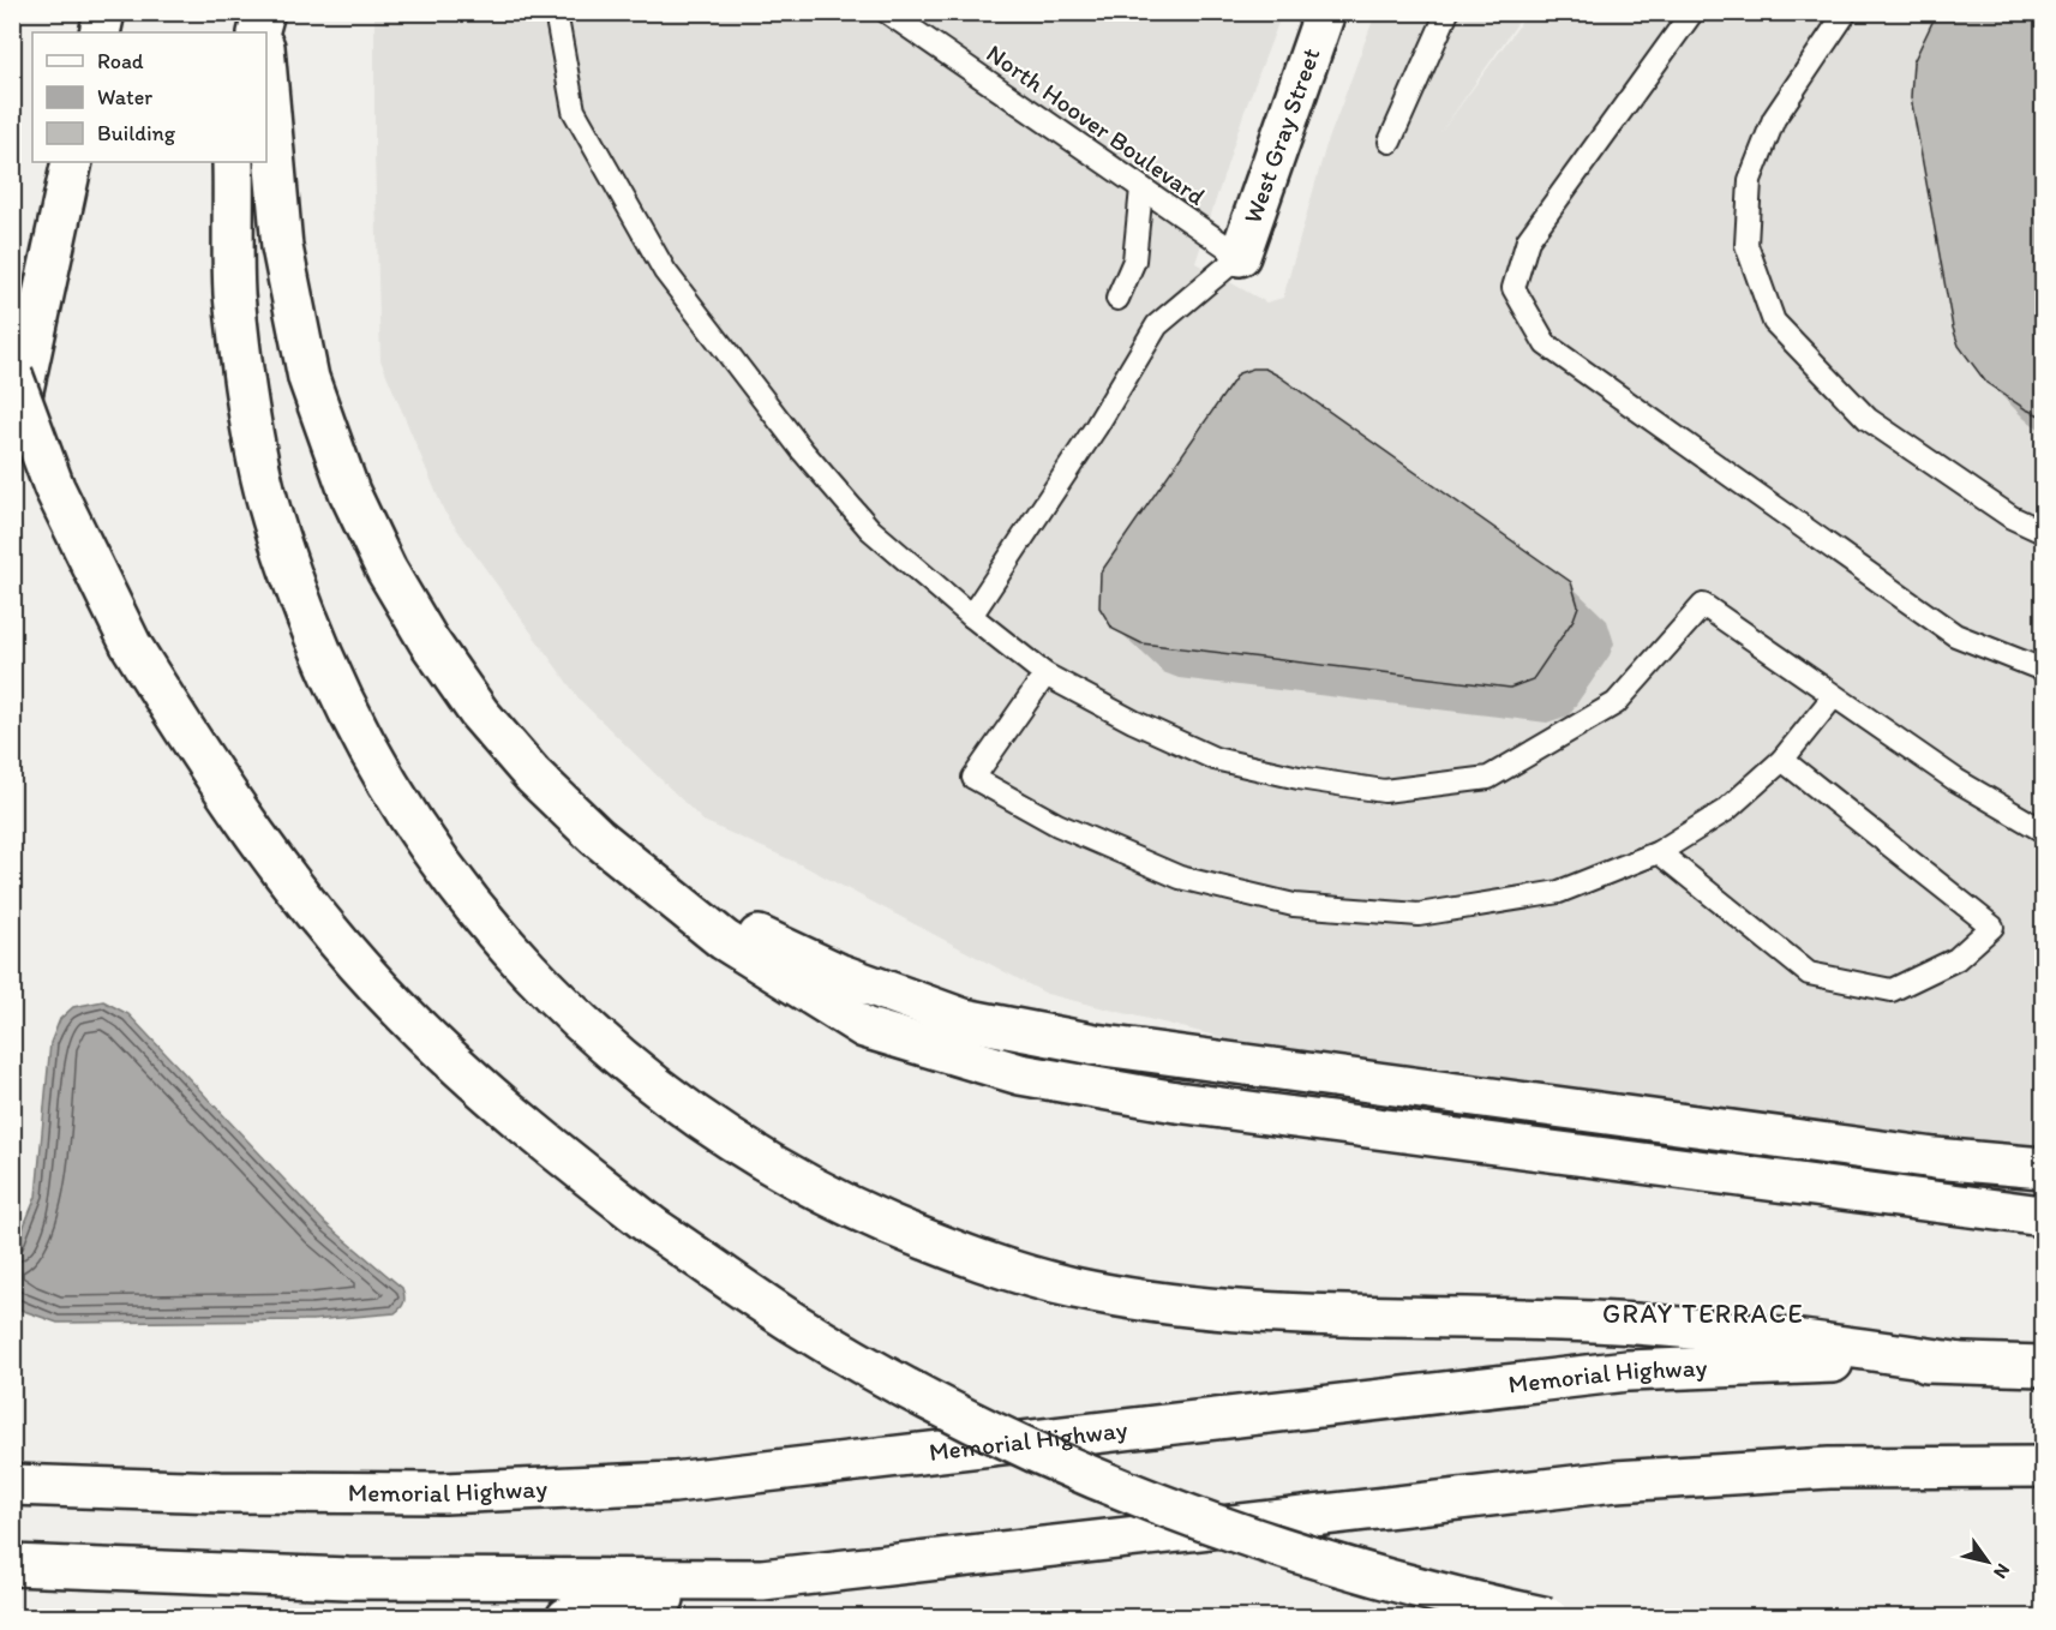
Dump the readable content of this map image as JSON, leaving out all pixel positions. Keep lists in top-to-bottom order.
{
  "streets": {
    "main road": ["West Gray Street", "Memorial Highway"],
    "lane": ["North Hoover Boulevard"]
  },
  "crossings": [
    ["North Hoover Boulevard", "West Gray Street"]
  ],
  "districts": ["GRAY TERRACE"],
  "legend": ["Road", "Water", "Building"],
  "north": "bottom right"
}
